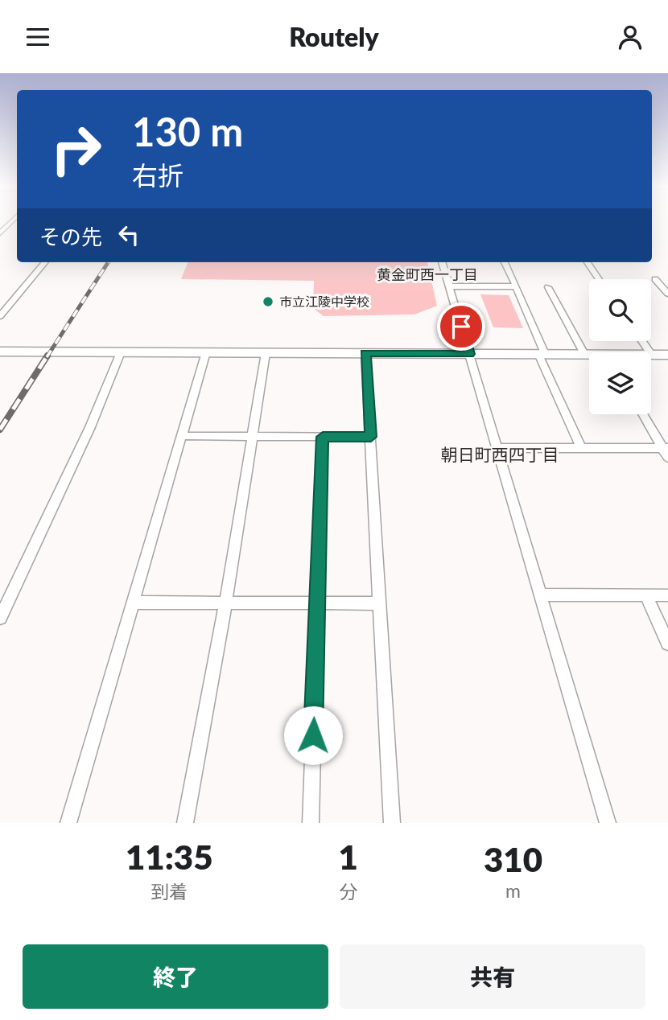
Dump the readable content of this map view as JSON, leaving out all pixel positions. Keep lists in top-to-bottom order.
{
  "districts": ["黄金町西一丁目", "朝日町西四丁目"],
  "places": ["市立江陵中学校"],
  "page": {
    "header": "Routely",
    "turn": ["130 m", "右折"],
    "then": "その先",
    "eta": [
      "11:35",
      "到着",
      "1",
      "分",
      "310",
      "m"
    ],
    "buttons": ["終了", "共有"]
  }
}
